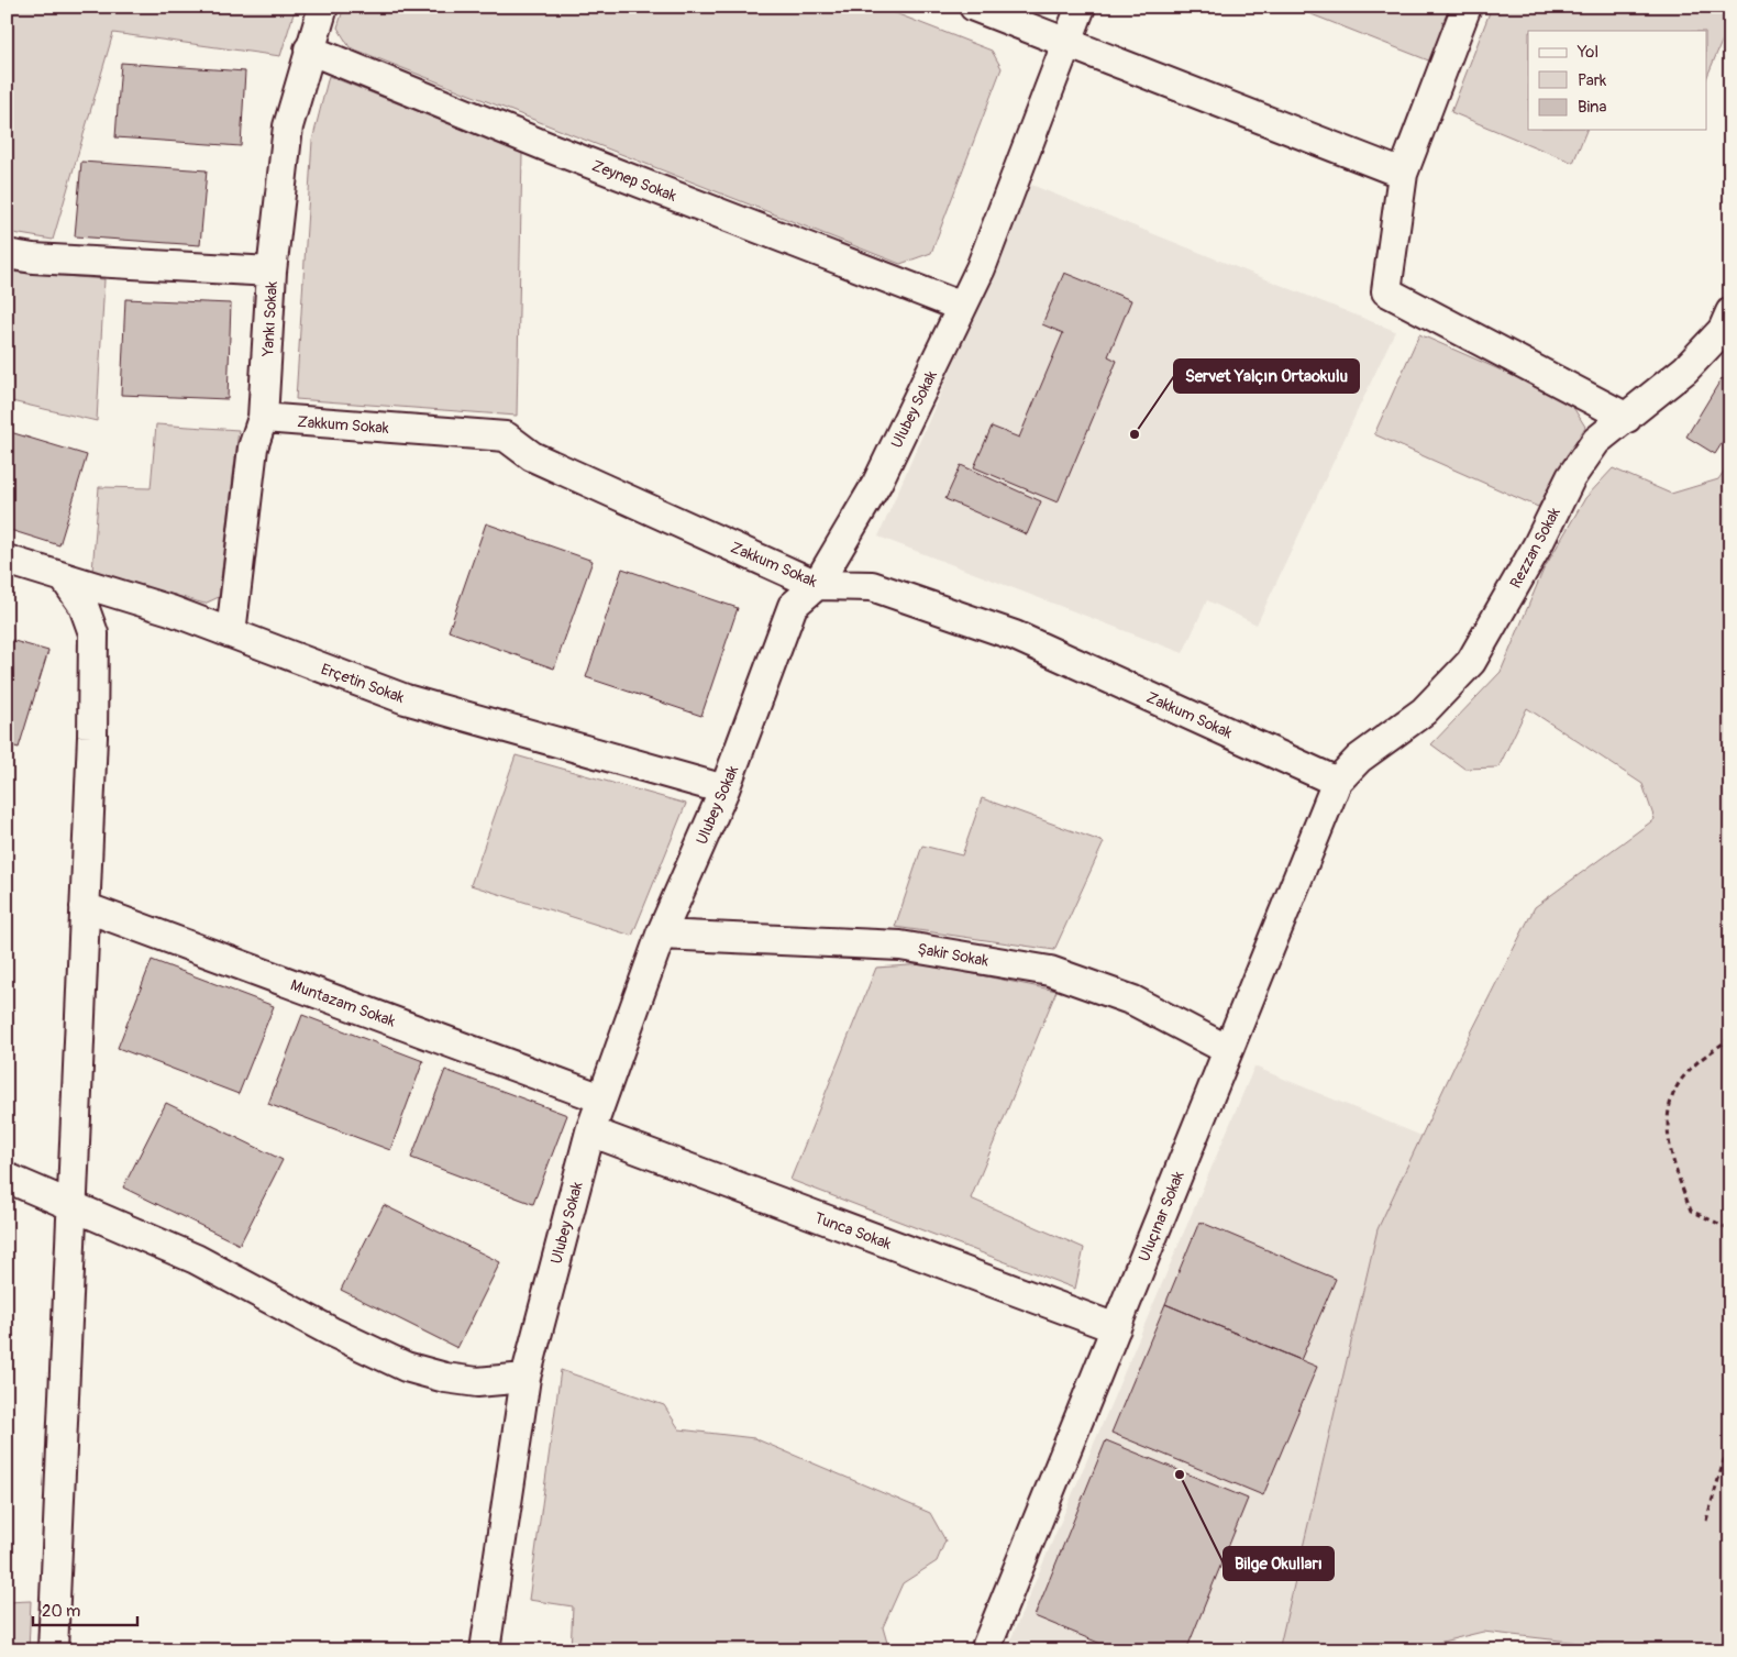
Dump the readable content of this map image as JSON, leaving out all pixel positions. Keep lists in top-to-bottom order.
{
  "streets": {
    "street": [
      "Zeynep Sokak",
      "Yankı Sokak",
      "Ulubey Sokak",
      "Zakkum Sokak",
      "Rezzan Sokak",
      "Erçetin Sokak",
      "Şakir Sokak",
      "Muntazam Sokak",
      "Uluçınar Sokak",
      "Tunca Sokak"
    ]
  },
  "crossings": [
    ["Zeynep Sokak", "Yankı Sokak"],
    ["Zeynep Sokak", "Ulubey Sokak"],
    ["Yankı Sokak", "Zakkum Sokak"],
    ["Yankı Sokak", "Erçetin Sokak"],
    ["Ulubey Sokak", "Zakkum Sokak"],
    ["Ulubey Sokak", "Erçetin Sokak"],
    ["Ulubey Sokak", "Şakir Sokak"],
    ["Ulubey Sokak", "Muntazam Sokak"],
    ["Ulubey Sokak", "Tunca Sokak"],
    ["Zakkum Sokak", "Rezzan Sokak"],
    ["Zakkum Sokak", "Uluçınar Sokak"],
    ["Rezzan Sokak", "Uluçınar Sokak"],
    ["Şakir Sokak", "Uluçınar Sokak"],
    ["Uluçınar Sokak", "Tunca Sokak"]
  ],
  "places": ["Servet Yalçın Ortaokulu", "Bilge Okulları"],
  "legend": ["Yol", "Park", "Bina"],
  "scale_bar": "20 m"
}
